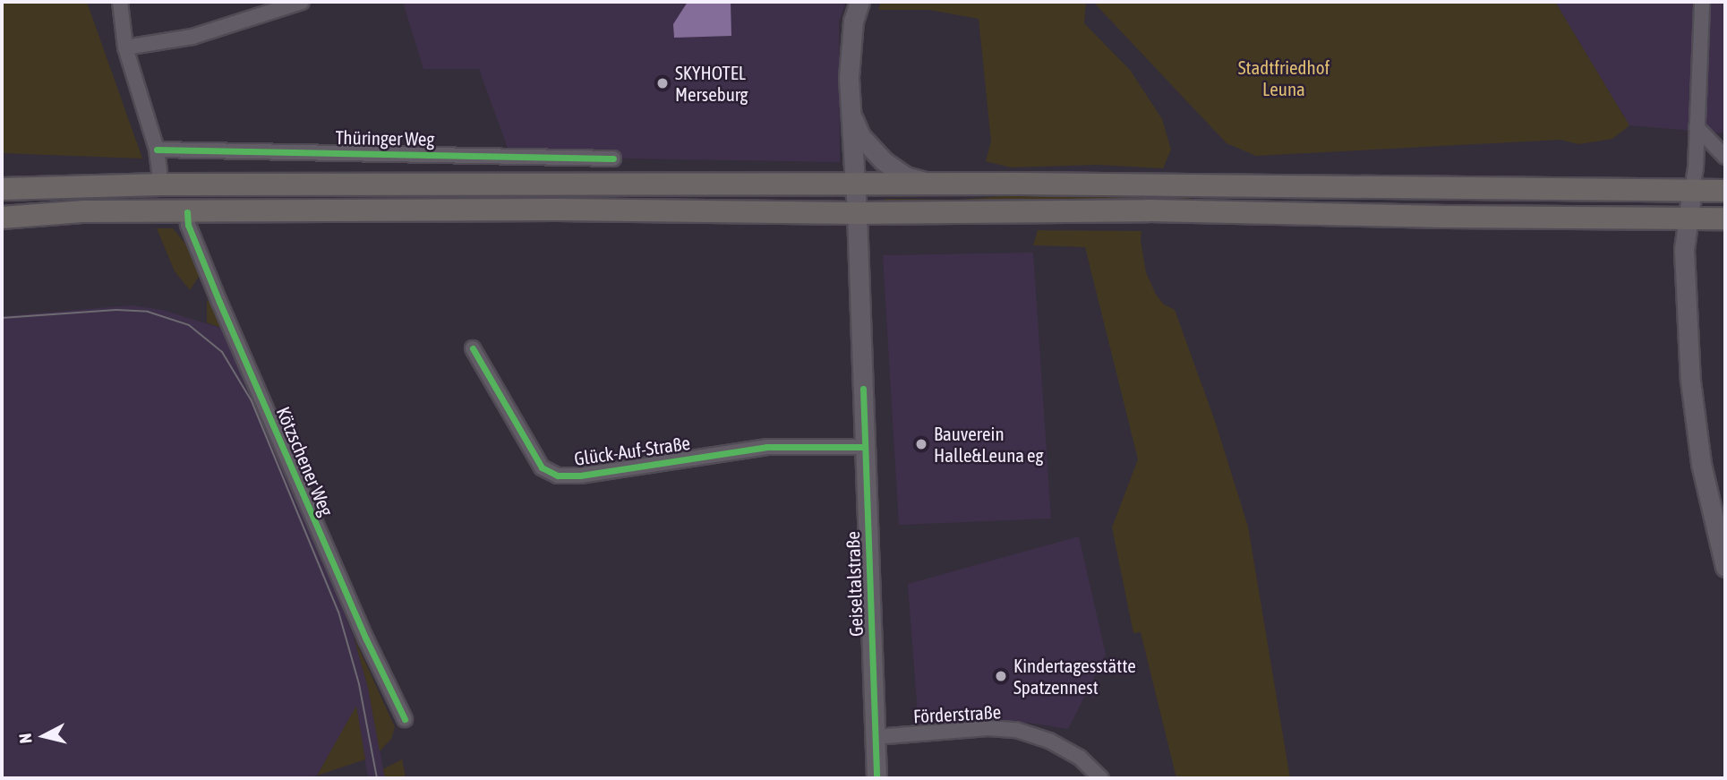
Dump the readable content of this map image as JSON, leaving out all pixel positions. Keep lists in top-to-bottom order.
{
  "streets": {
    "street": [
      "Thüringer Weg",
      "Glück-Auf-Straße",
      "Kötzschener Weg",
      "Geiseltalstraße",
      "Förderstraße"
    ]
  },
  "crossings": [
    ["Glück-Auf-Straße", "Geiseltalstraße"],
    ["Geiseltalstraße", "Förderstraße"]
  ],
  "parks": ["Stadtfriedhof Leuna"],
  "places": ["SKYHOTEL Merseburg", "Bauverein Halle&Leuna eg", "Kindertagesstätte Spatzennest"],
  "north": "left"
}
